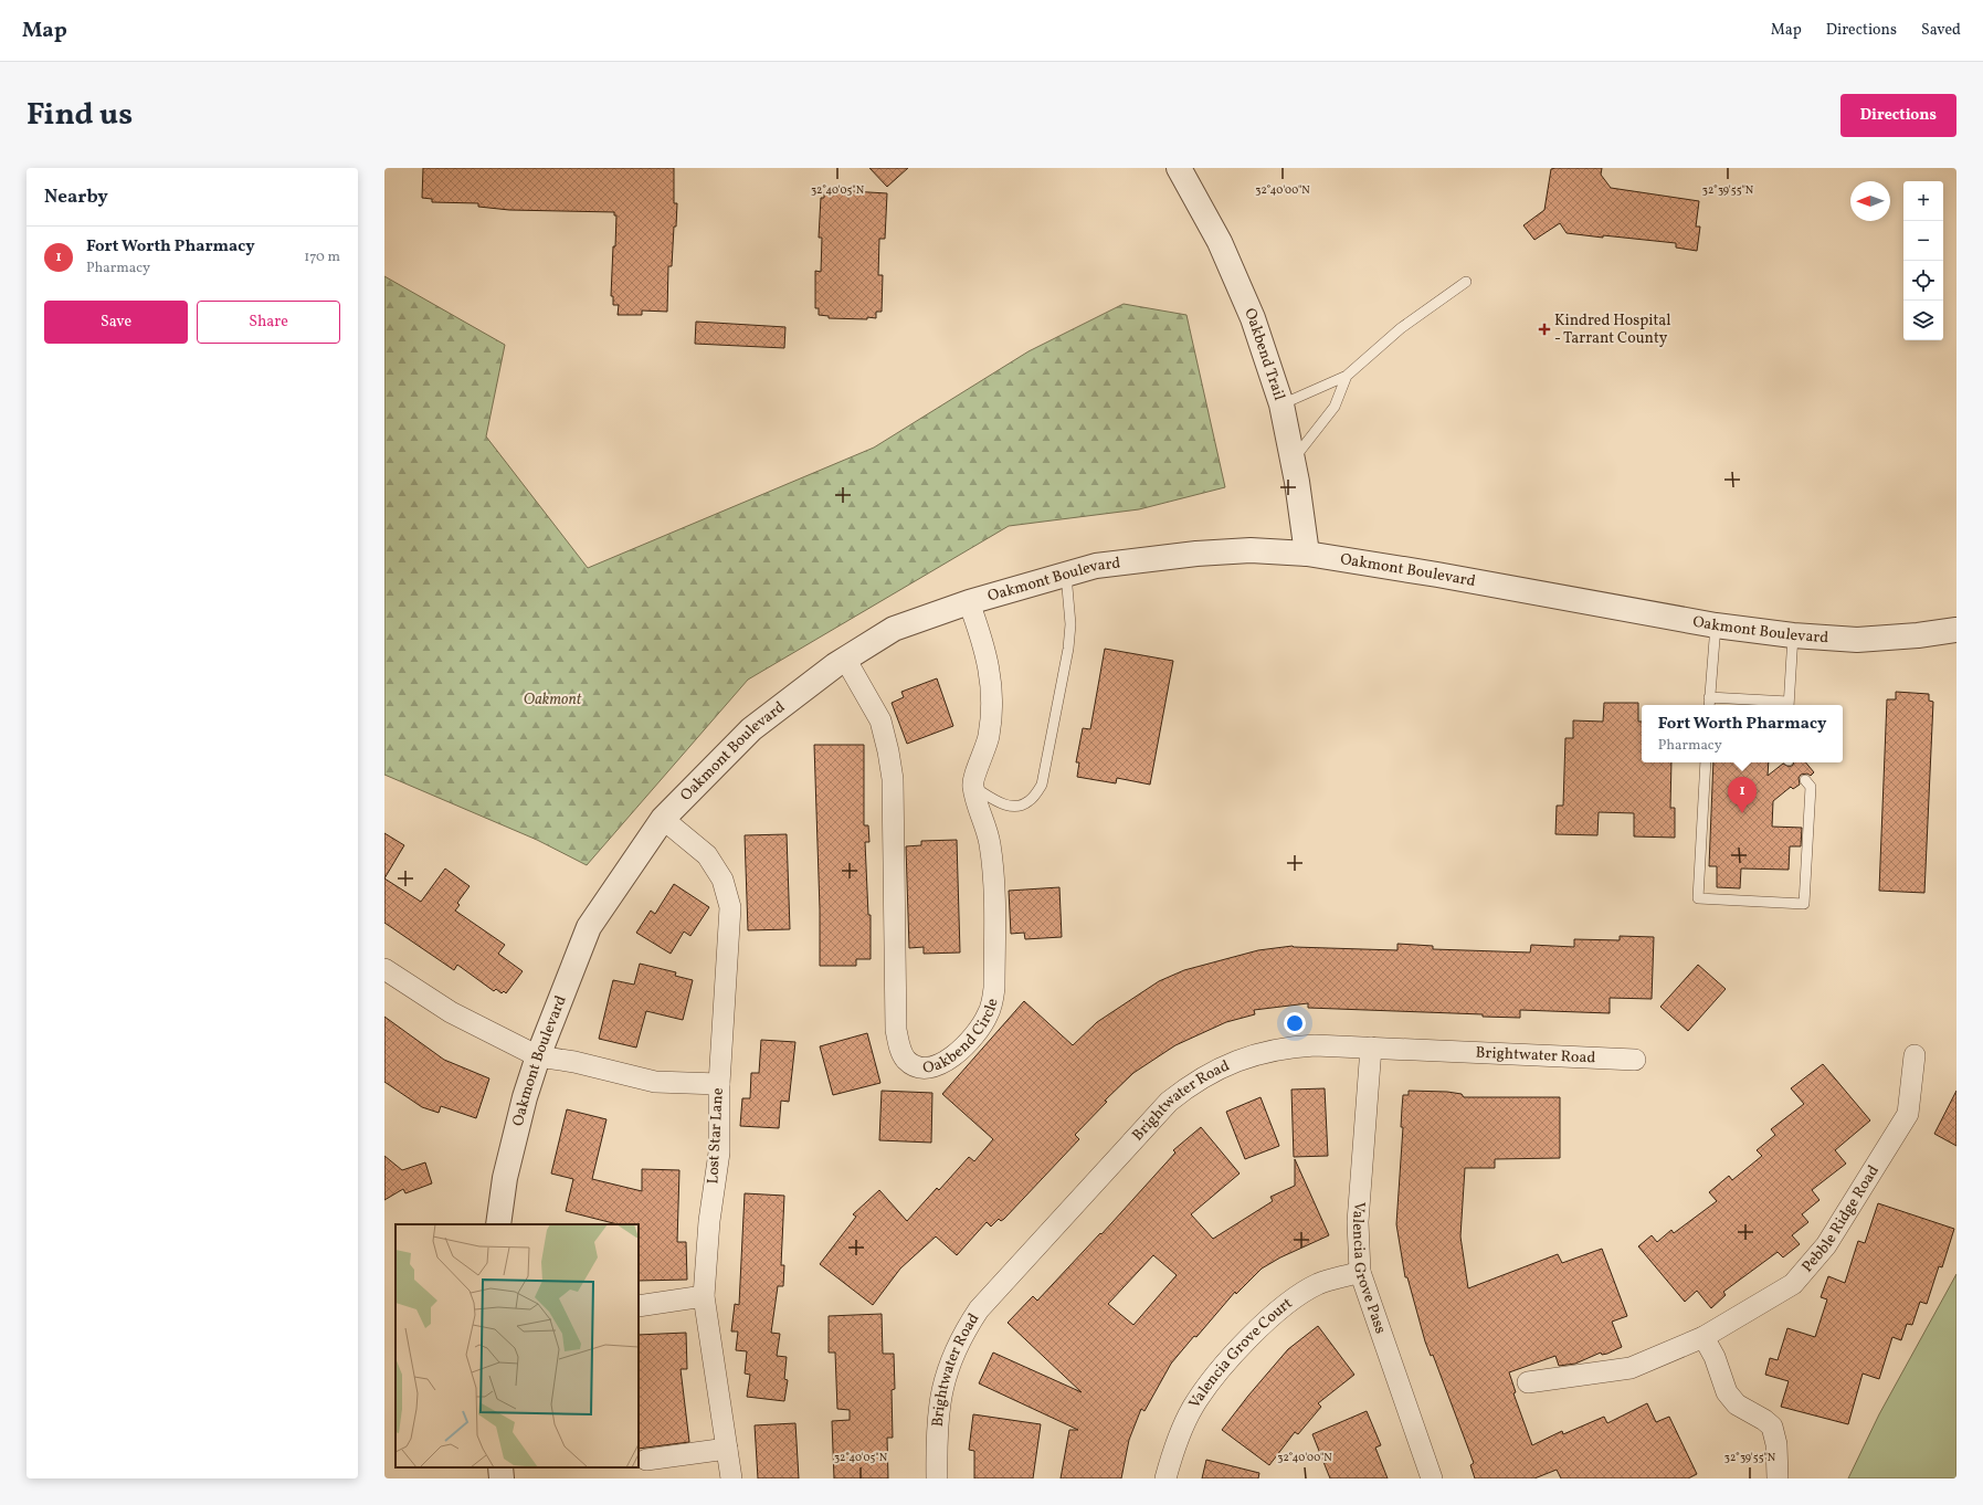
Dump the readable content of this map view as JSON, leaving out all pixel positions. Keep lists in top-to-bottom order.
{
  "streets": {
    "street": [
      "Oakbend Trail",
      "Oakmont Boulevard",
      "Oakbend Circle",
      "Brightwater Road",
      "Lost Star Lane",
      "Pebble Ridge Road",
      "Valencia Grove Pass",
      "Valencia Grove Court"
    ]
  },
  "crossings": [
    ["Oakbend Trail", "Oakmont Boulevard"],
    ["Oakmont Boulevard", "Oakbend Circle"],
    ["Oakmont Boulevard", "Lost Star Lane"],
    ["Brightwater Road", "Valencia Grove Pass"],
    ["Valencia Grove Pass", "Valencia Grove Court"]
  ],
  "parks": ["Oakmont"],
  "places": {
    "health": ["Kindred Hospital - Tarrant County"]
  },
  "north": "left",
  "page": {
    "header": "Map",
    "nav": ["Map", "Directions", "Saved"],
    "title": "Find us",
    "buttons": [
      "Directions",
      ["Save", "Share"]
    ],
    "heading": "Nearby",
    "map_buttons": ["+", "−"],
    "list": [
      {
        "mark": "1",
        "name": "Fort Worth Pharmacy",
        "note": "Pharmacy",
        "value": "170 m"
      }
    ],
    "popup": ["Fort Worth Pharmacy", "Pharmacy"],
    "pins": "1"
  },
  "coordinates": ["32°40'05\"N", "32°40'00\"N", "32°39'55\"N"]
}
